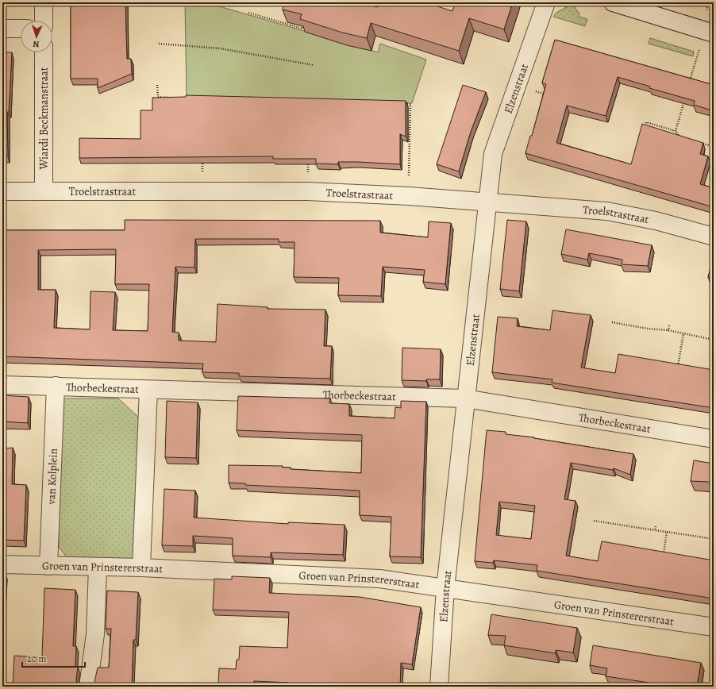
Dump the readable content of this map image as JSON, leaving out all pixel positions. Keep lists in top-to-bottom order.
{
  "streets": {
    "street": [
      "Elzenstraat",
      "Wiardi Beckmanstraat",
      "Troelstrastraat",
      "Thorbeckestraat",
      "van Kolplein",
      "Groen van Prinstererstraat"
    ]
  },
  "crossings": [
    ["Elzenstraat", "Troelstrastraat"],
    ["Elzenstraat", "Thorbeckestraat"],
    ["Elzenstraat", "Groen van Prinstererstraat"],
    ["Wiardi Beckmanstraat", "Troelstrastraat"],
    ["Thorbeckestraat", "van Kolplein"],
    ["van Kolplein", "Groen van Prinstererstraat"]
  ],
  "scale_bar": "20 m",
  "north": "bottom"
}
